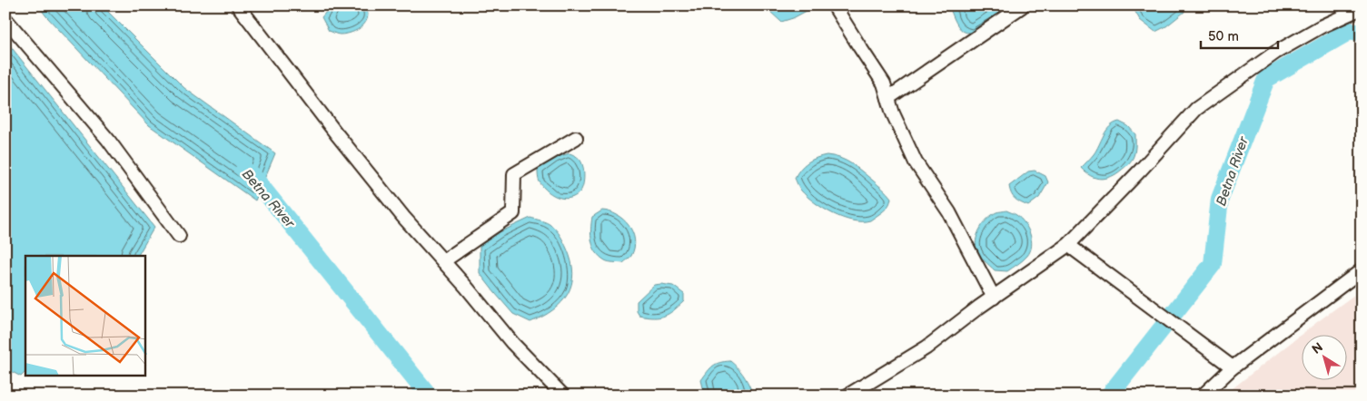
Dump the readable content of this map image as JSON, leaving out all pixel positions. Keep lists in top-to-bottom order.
{
  "water": ["Betna River"],
  "scale_bar": "50 m",
  "north": "top left"
}
